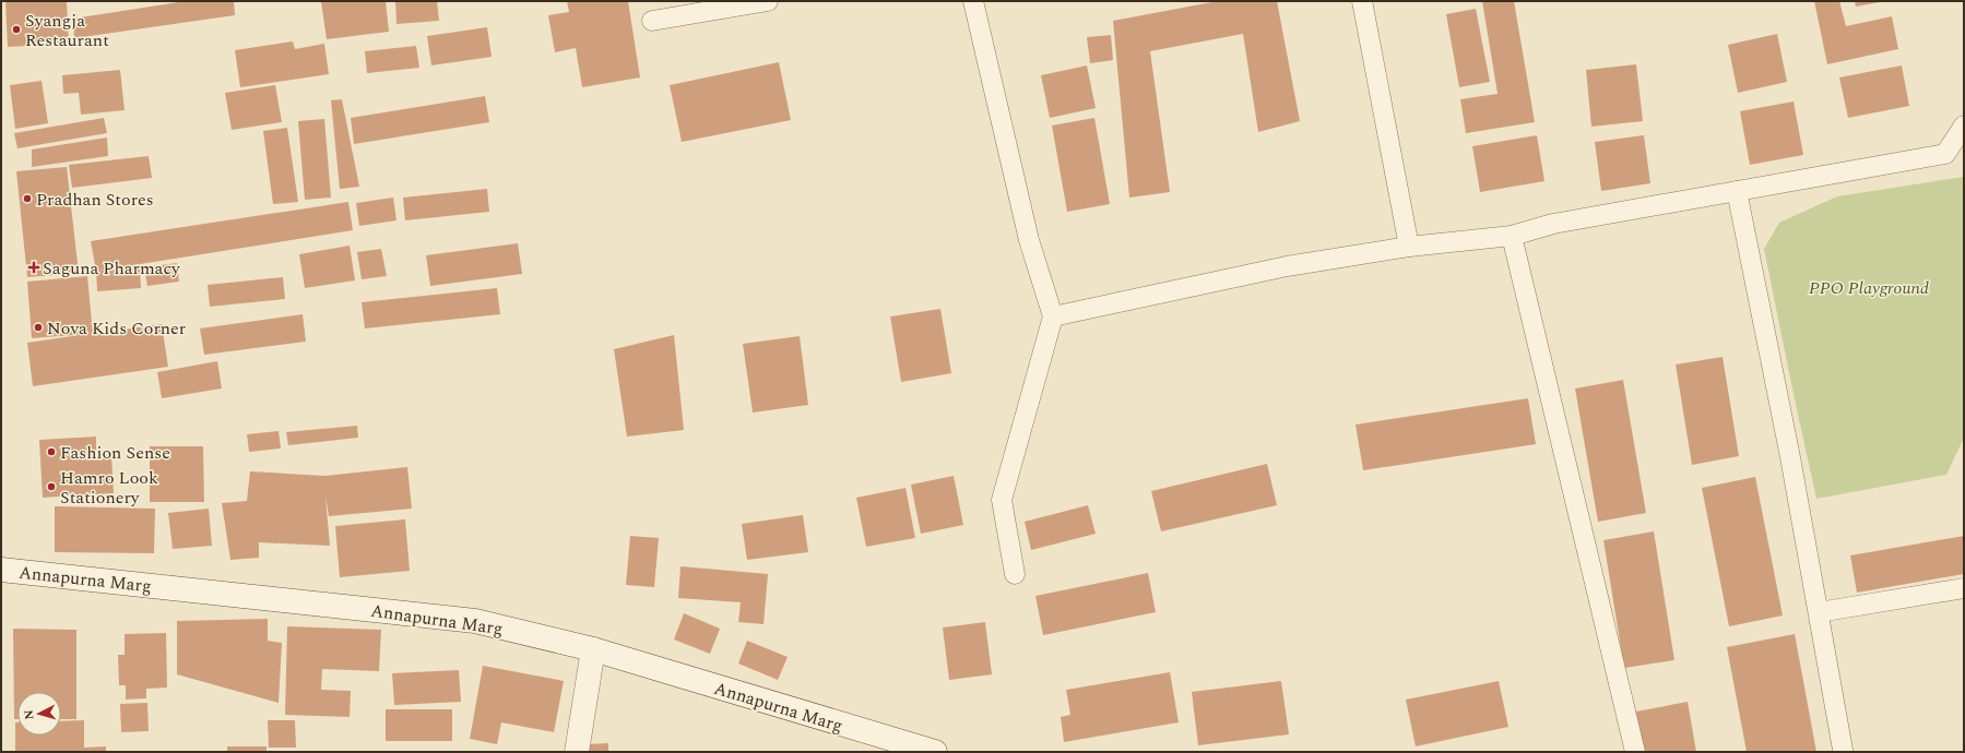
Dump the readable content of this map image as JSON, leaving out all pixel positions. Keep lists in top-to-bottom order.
{
  "streets": {
    "main road": ["Annapurna Marg"]
  },
  "parks": ["PPO Playground"],
  "places": {
    "other": [
      "Syangja Restaurant",
      "Pradhan Stores",
      "Nova Kids Corner",
      "Fashion Sense",
      "Hamro Look Stationery"
    ],
    "health": ["Saguna Pharmacy"]
  },
  "north": "left"
}
